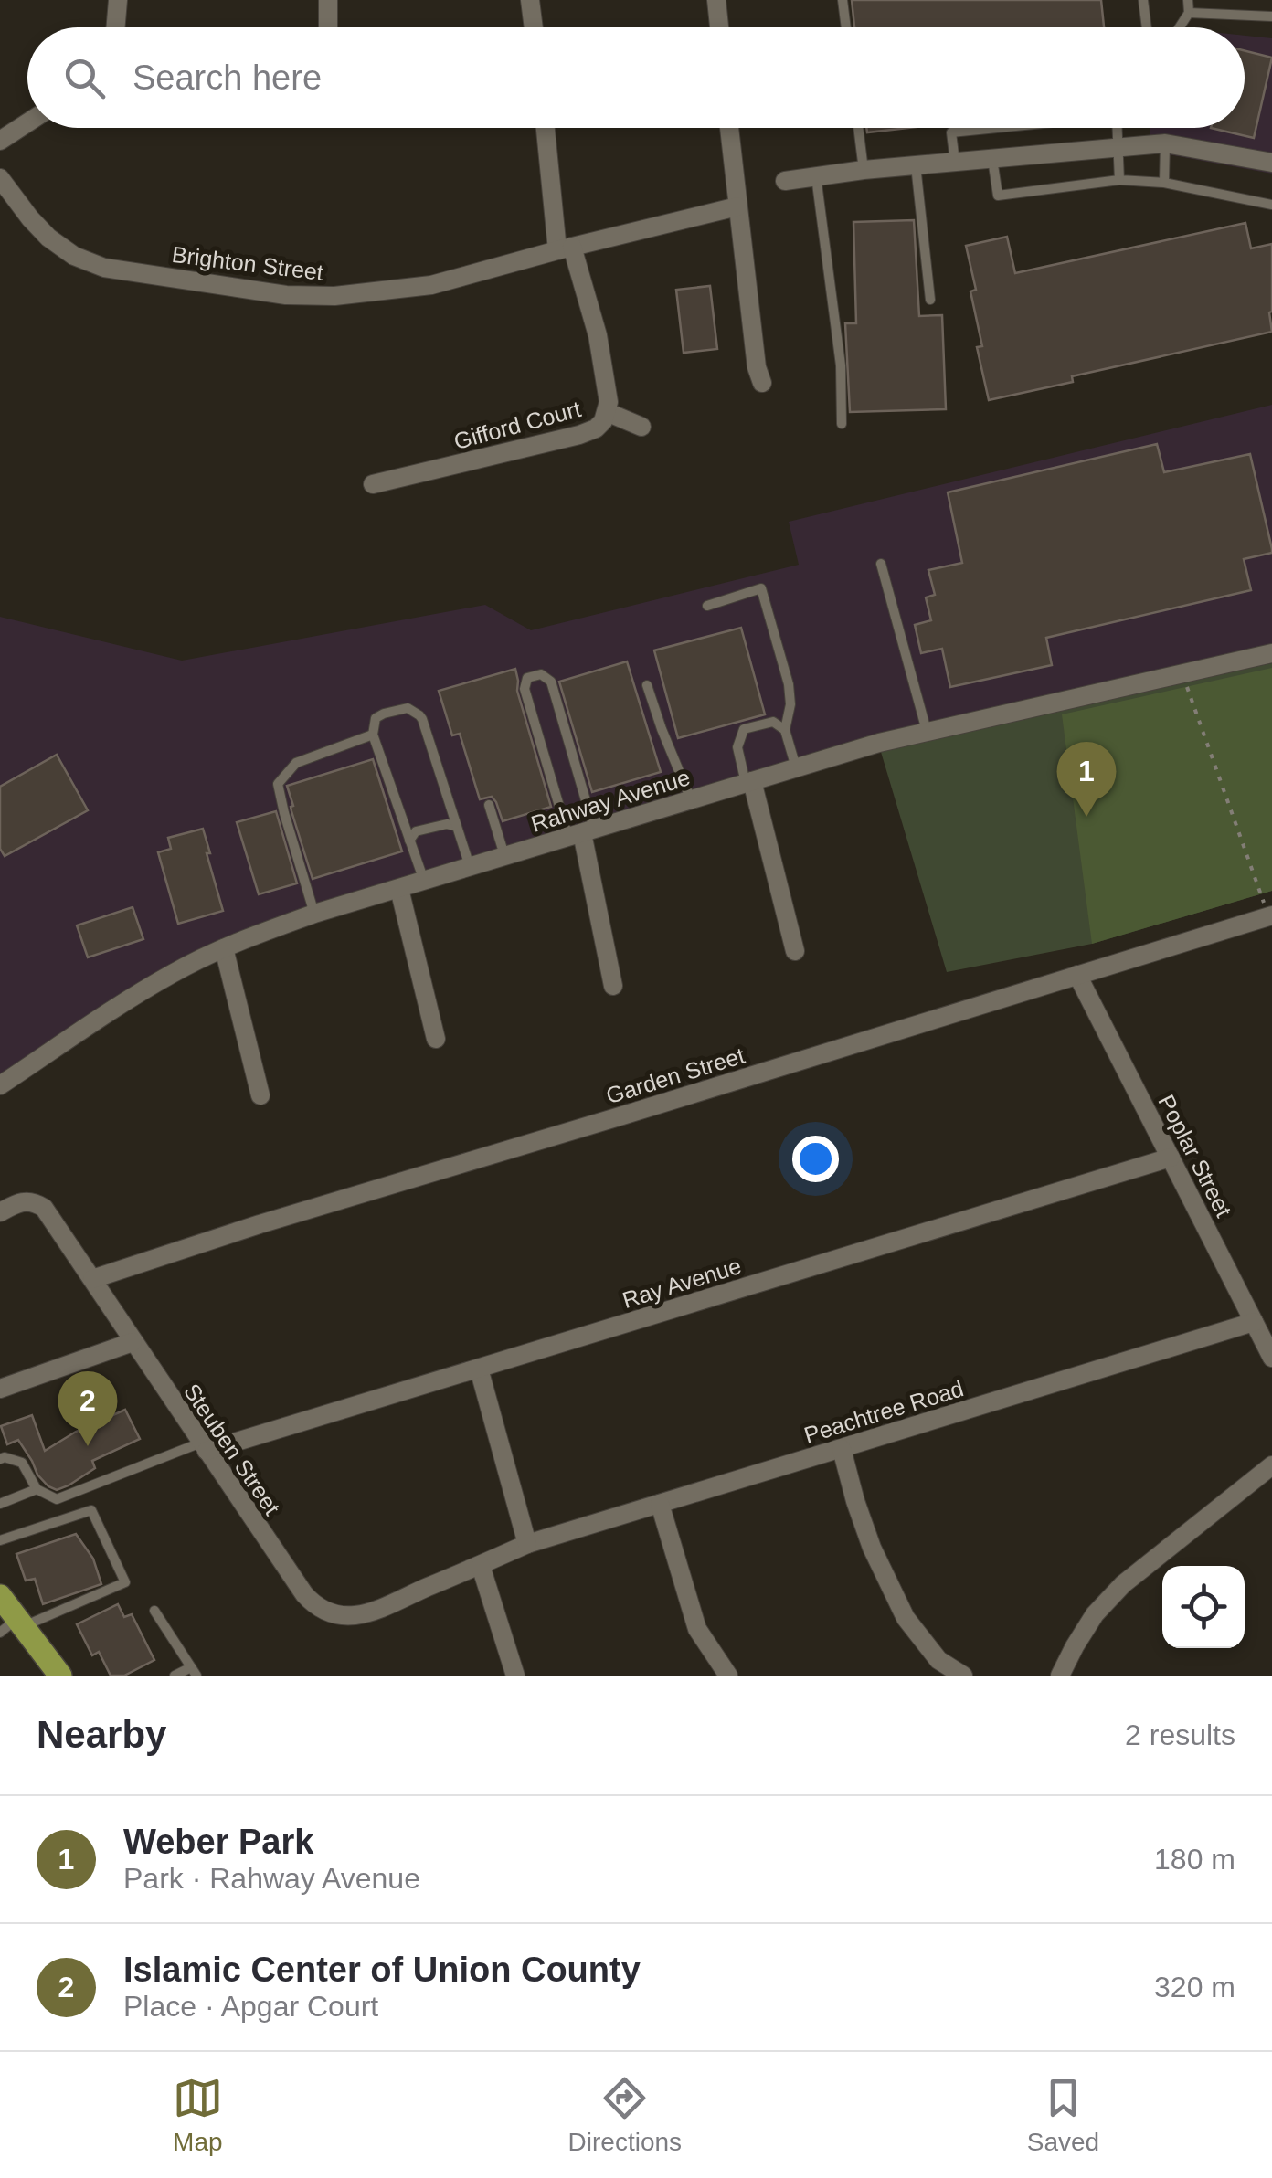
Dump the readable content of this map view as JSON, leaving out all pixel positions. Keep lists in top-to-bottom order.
{
  "streets": {
    "street": [
      "Brighton Street",
      "Gifford Court",
      "Rahway Avenue",
      "Garden Street",
      "Poplar Street",
      "Ray Avenue",
      "Peachtree Road",
      "Steuben Street"
    ]
  },
  "crossings": [
    ["Brighton Street", "Gifford Court"],
    ["Garden Street", "Poplar Street"],
    ["Garden Street", "Steuben Street"],
    ["Poplar Street", "Ray Avenue"],
    ["Poplar Street", "Peachtree Road"],
    ["Ray Avenue", "Steuben Street"],
    ["Peachtree Road", "Steuben Street"]
  ],
  "page": {
    "search": "Search here",
    "pins": ["1", "2"],
    "heading": ["Nearby", "2 results"],
    "list": [
      {
        "mark": "1",
        "name": "Weber Park",
        "note": "Park · Rahway Avenue",
        "value": "180 m"
      },
      {
        "mark": "2",
        "name": "Islamic Center of Union County",
        "note": "Place · Apgar Court",
        "value": "320 m"
      }
    ],
    "nav": ["Map", "Directions", "Saved"]
  }
}
